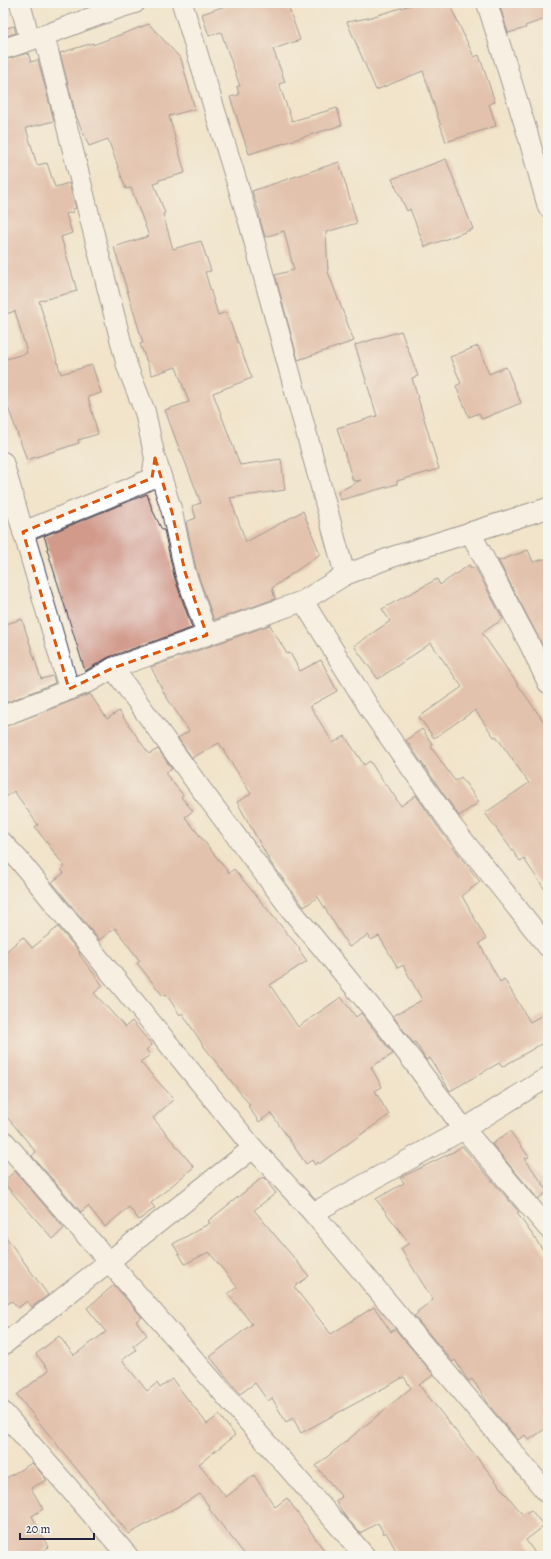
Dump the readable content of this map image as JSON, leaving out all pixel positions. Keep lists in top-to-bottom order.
{
  "scale_bar": "20 m"
}
